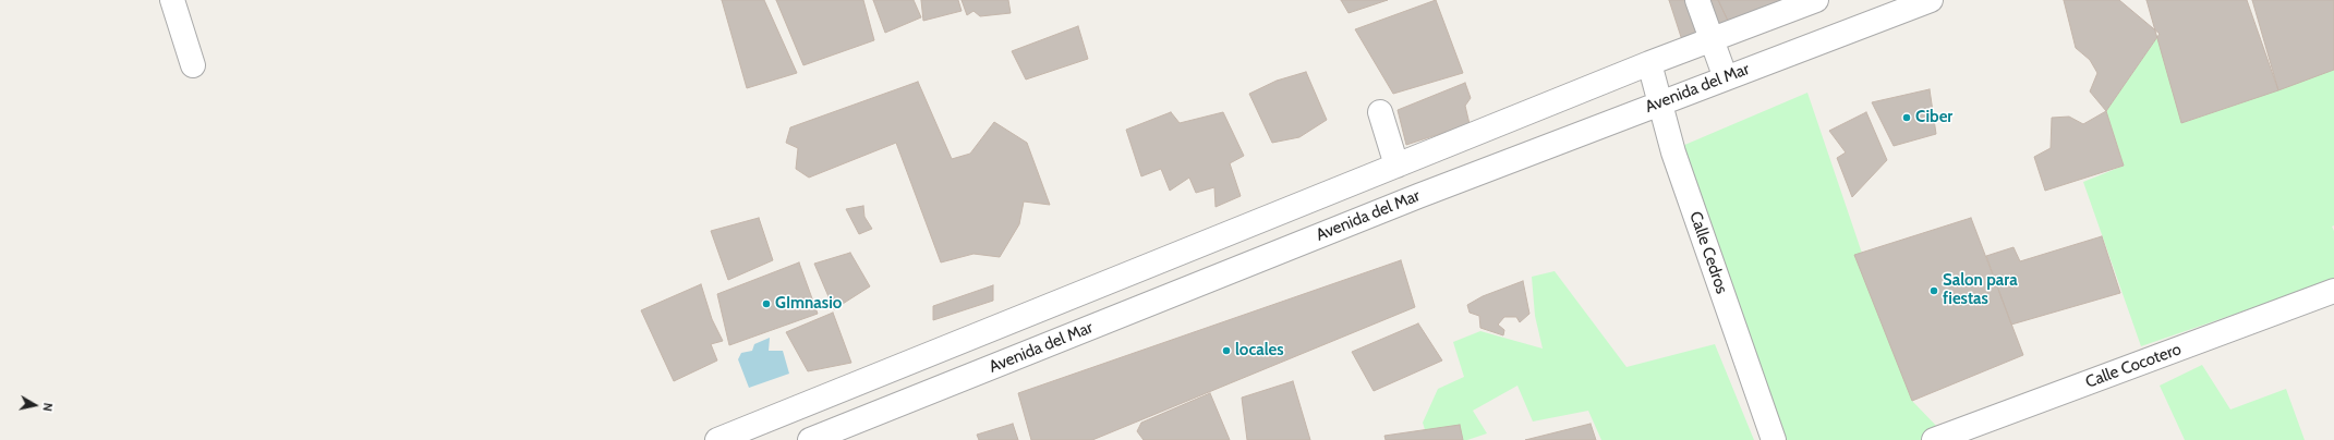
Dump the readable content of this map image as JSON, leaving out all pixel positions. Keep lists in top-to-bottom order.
{
  "streets": {
    "street": ["Avenida del Mar", "Calle Cedros", "Calle Cocotero"]
  },
  "crossings": [
    ["Avenida del Mar", "Calle Cedros"]
  ],
  "places": [
    "Ciber",
    "Salon para fiestas",
    "GImnasio",
    "locales"
  ],
  "north": "right"
}
